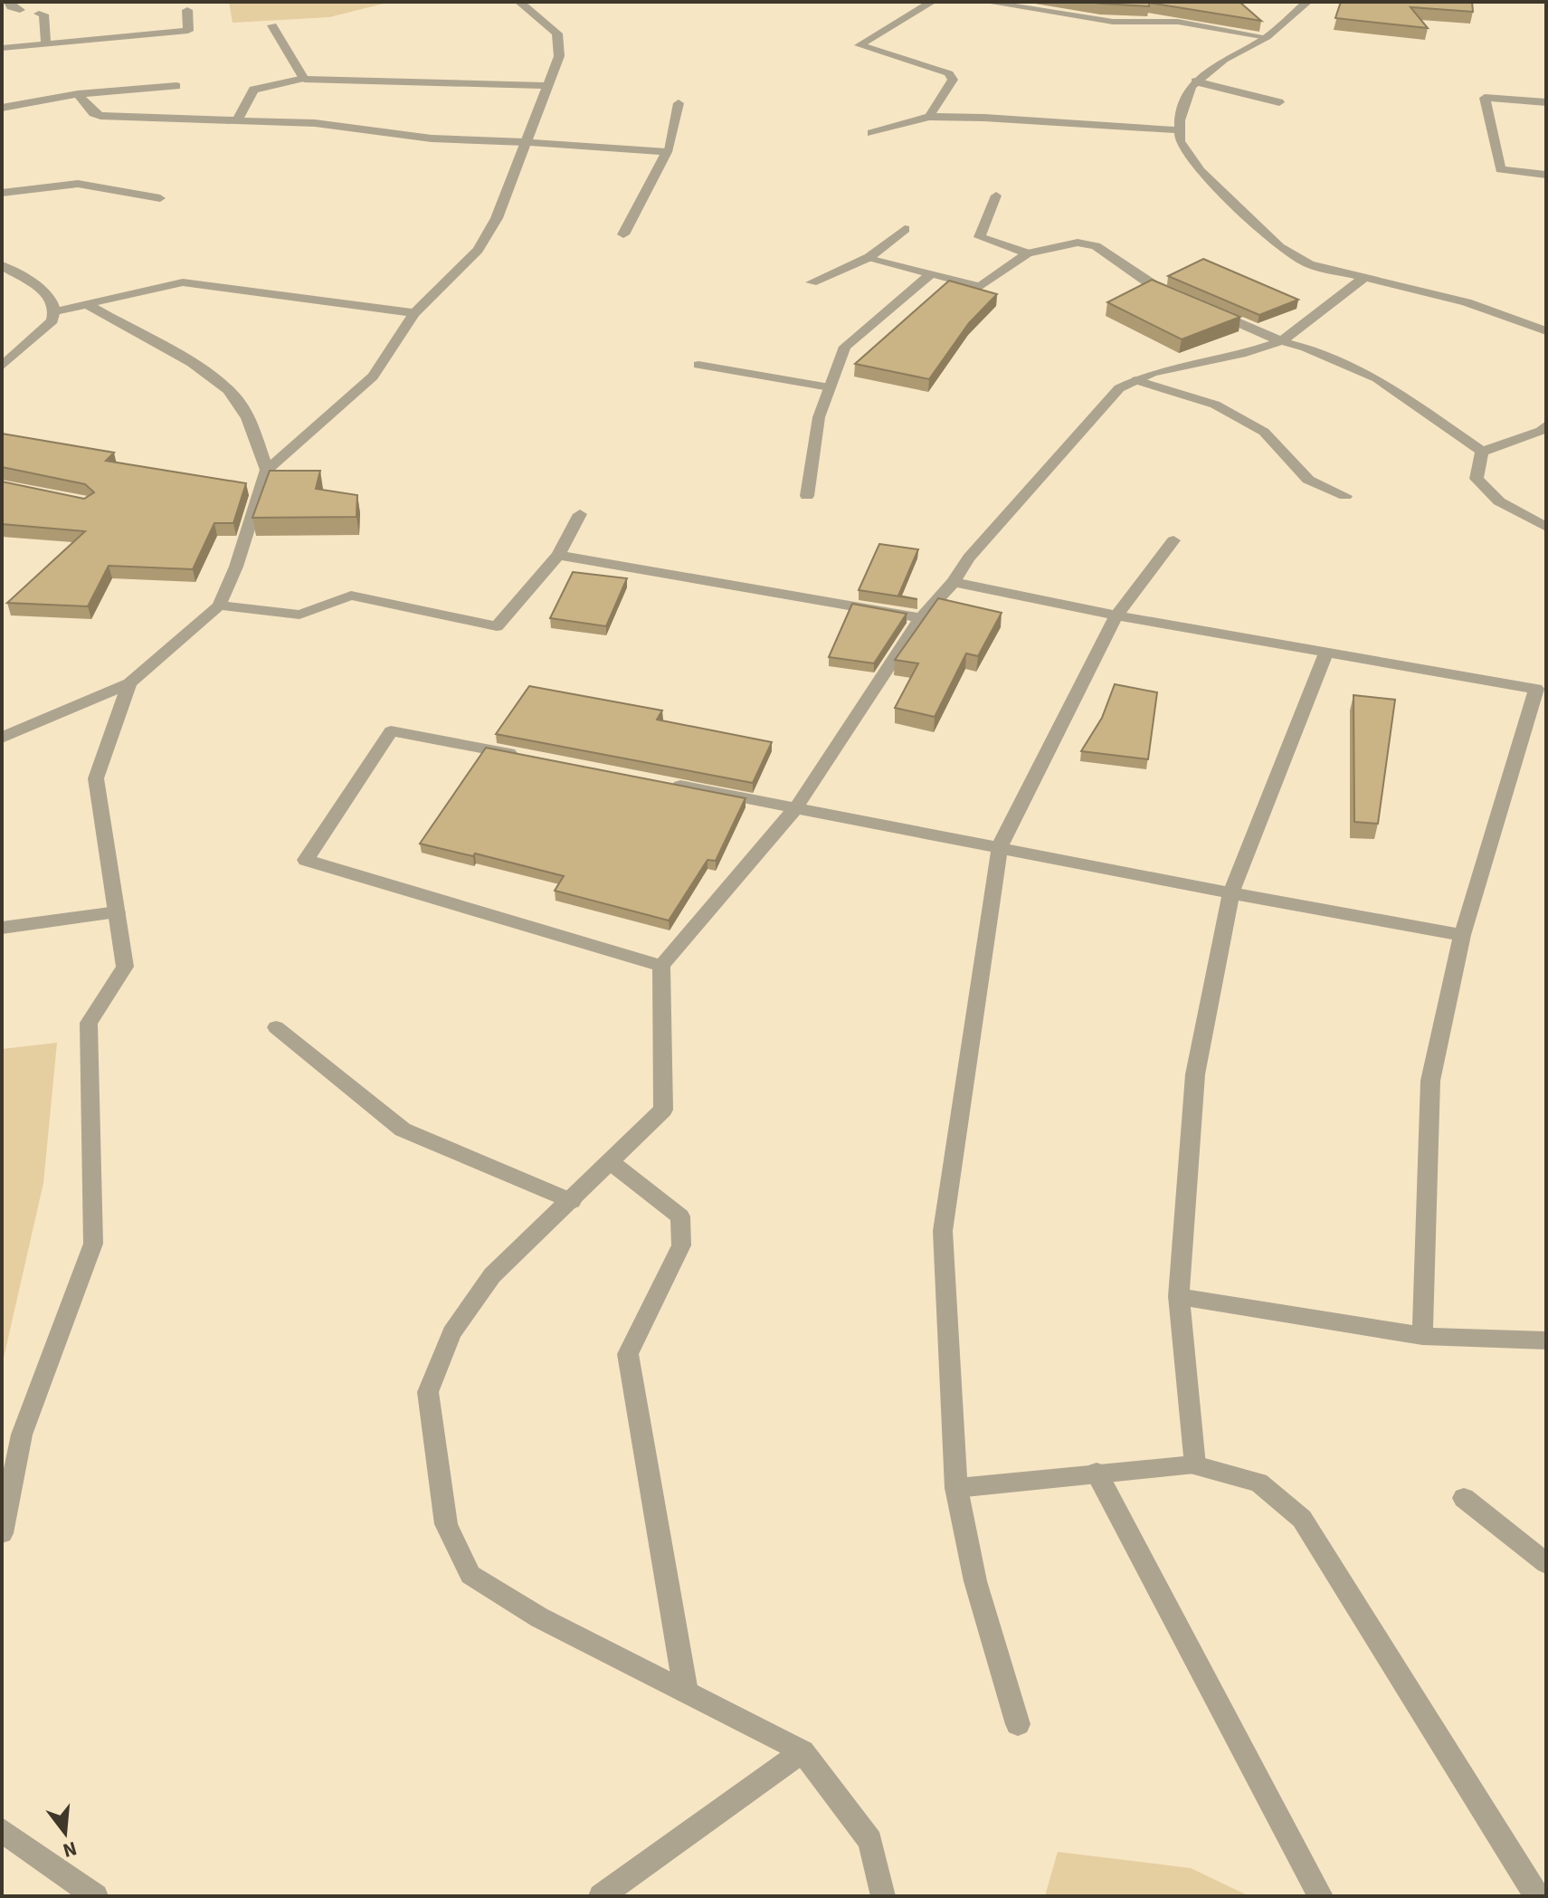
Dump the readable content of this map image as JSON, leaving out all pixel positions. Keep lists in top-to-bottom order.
{
  "north": "bottom"
}
